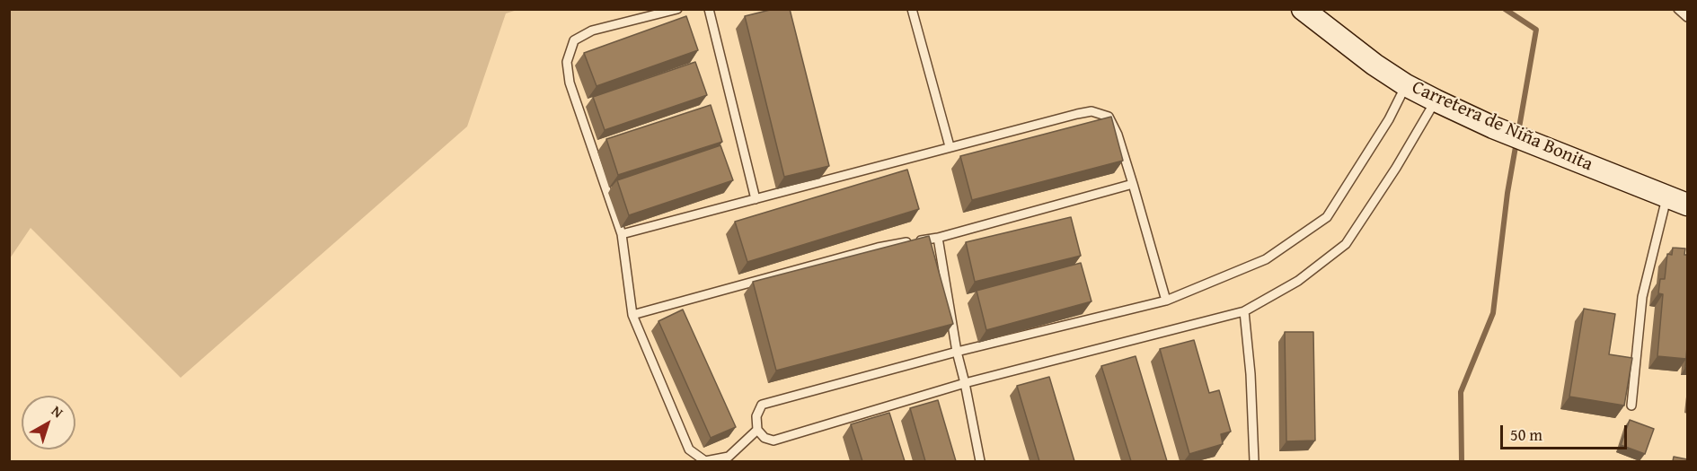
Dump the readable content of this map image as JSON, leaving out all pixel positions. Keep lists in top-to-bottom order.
{
  "streets": {
    "main road": ["Carretera de Niña Bonita"]
  },
  "scale_bar": "50 m",
  "north": "top right"
}
